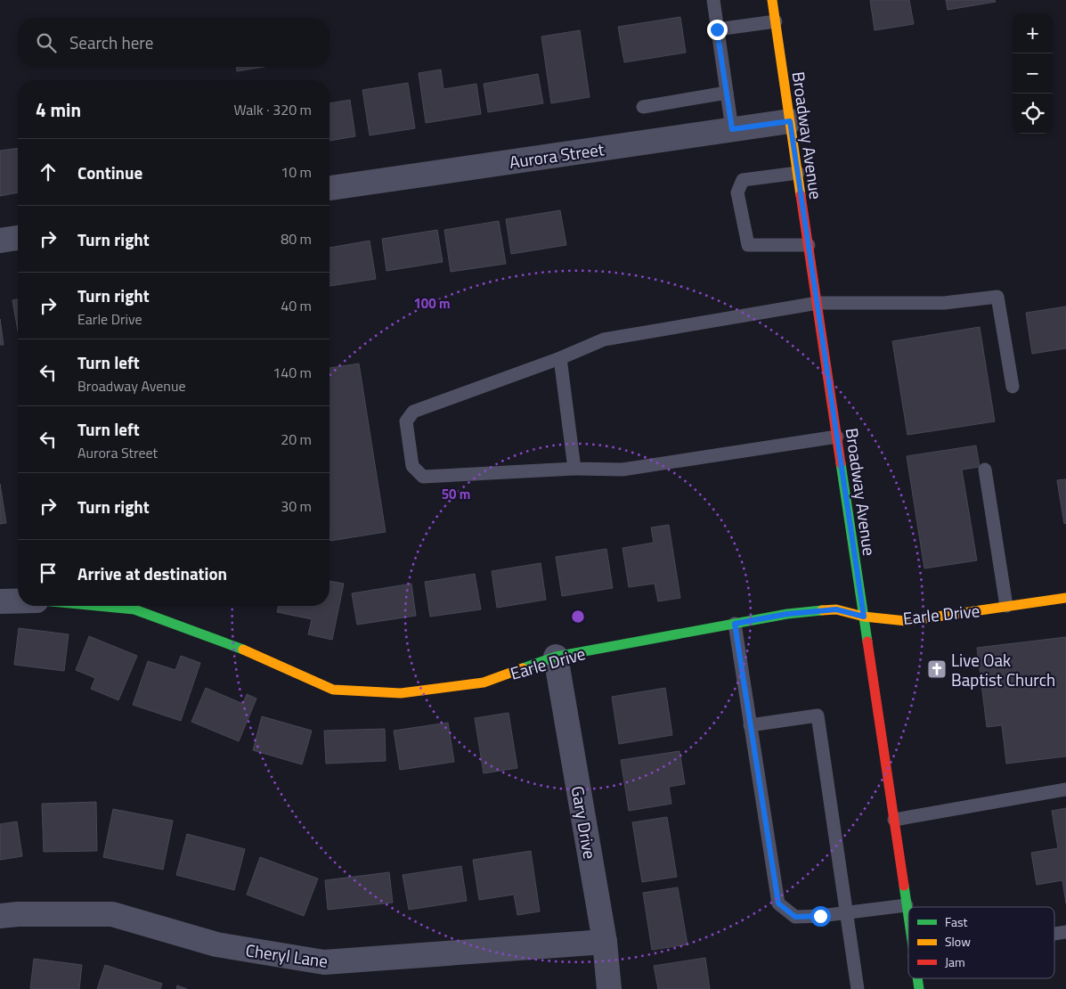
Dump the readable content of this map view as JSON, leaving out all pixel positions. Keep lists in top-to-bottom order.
{
  "streets": {
    "street": [
      "Broadway Avenue",
      "Aurora Street",
      "Earle Drive",
      "Gary Drive",
      "Cheryl Lane"
    ]
  },
  "crossings": [
    ["Broadway Avenue", "Aurora Street"],
    ["Broadway Avenue", "Earle Drive"],
    ["Earle Drive", "Gary Drive"],
    ["Gary Drive", "Cheryl Lane"]
  ],
  "places": {
    "church": ["Live Oak Baptist Church"]
  },
  "legend": ["Fast", "Slow", "Jam"],
  "page": {
    "map_buttons": ["+", "−"],
    "search": "Search here",
    "heading": ["4 min", "Walk · 320 m"],
    "list": [
      ["Continue", "10 m"],
      ["Turn right", "80 m"],
      ["Turn right", "Earle Drive", "40 m"],
      ["Turn left", "Broadway Avenue", "140 m"],
      ["Turn left", "Aurora Street", "20 m"],
      ["Turn right", "30 m"],
      "Arrive at destination"
    ]
  },
  "rings": ["100 m", "50 m"]
}
